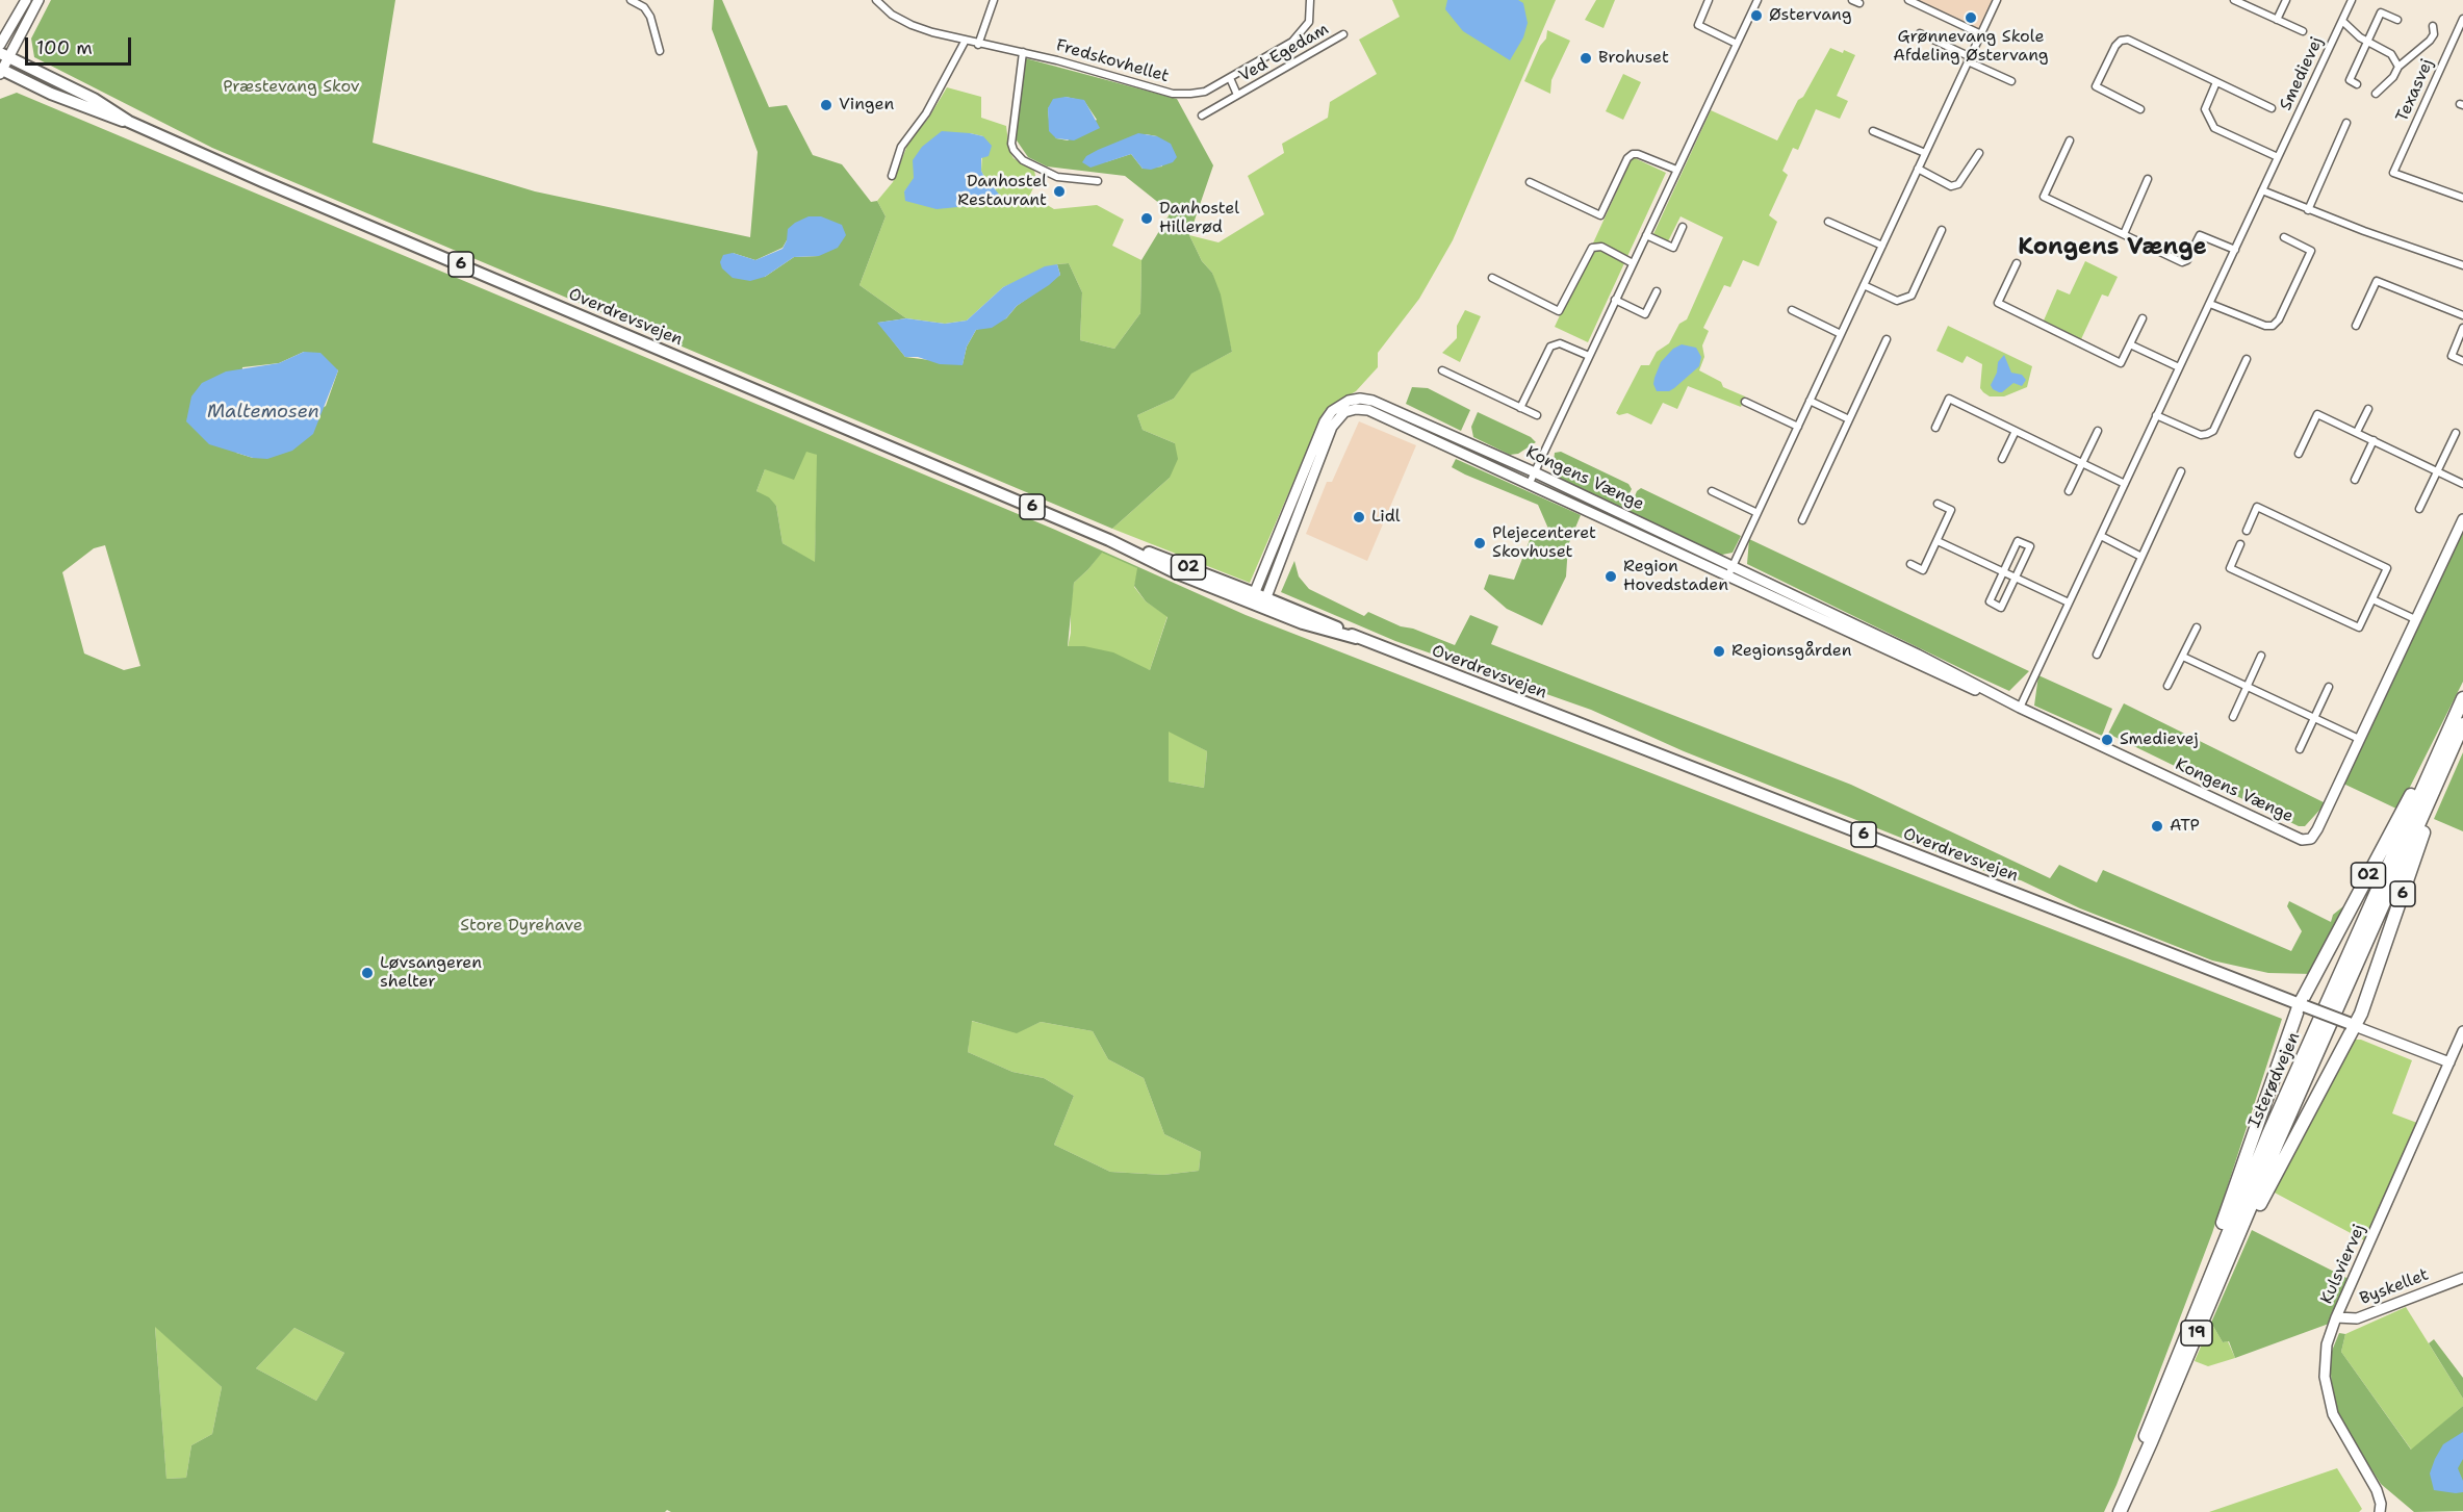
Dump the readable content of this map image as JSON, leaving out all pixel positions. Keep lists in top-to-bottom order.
{
  "streets": {
    "highway": [
      "6",
      "O2",
      "Isterødvejen",
      "19"
    ],
    "main road": ["Overdrevsvejen"],
    "street": [
      "Ved Egedam",
      "Fredskovhellet",
      "Smedievej",
      "Texasvej",
      "Kongens Vænge",
      "Kulsviervej",
      "Byskellet"
    ]
  },
  "crossings": [
    ["Ved Egedam", "Fredskovhellet"],
    ["Smedievej", "Kongens Vænge"],
    ["6", "Overdrevsvejen"],
    ["6", "Isterødvejen"],
    ["Overdrevsvejen", "Kongens Vænge"],
    ["Overdrevsvejen", "O2"],
    ["Overdrevsvejen", "Kulsviervej"],
    ["O2", "Isterødvejen"],
    ["Kulsviervej", "Byskellet"]
  ],
  "districts": ["Kongens Vænge"],
  "water": ["Maltemosen"],
  "parks": ["Præstevang Skov", "Store Dyrehave"],
  "places": [
    "Østervang",
    "Grønnevang Skole Afdeling Østervang",
    "Brohuset",
    "Vingen",
    "Danhostel Restaurant",
    "Danhostel Hillerød",
    "Lidl",
    "Plejecenteret Skovhuset",
    "Region Hovedstaden",
    "Regionsgården",
    "Smedievej",
    "ATP",
    "Løvsangeren shelter"
  ],
  "scale_bar": "100 m"
}
